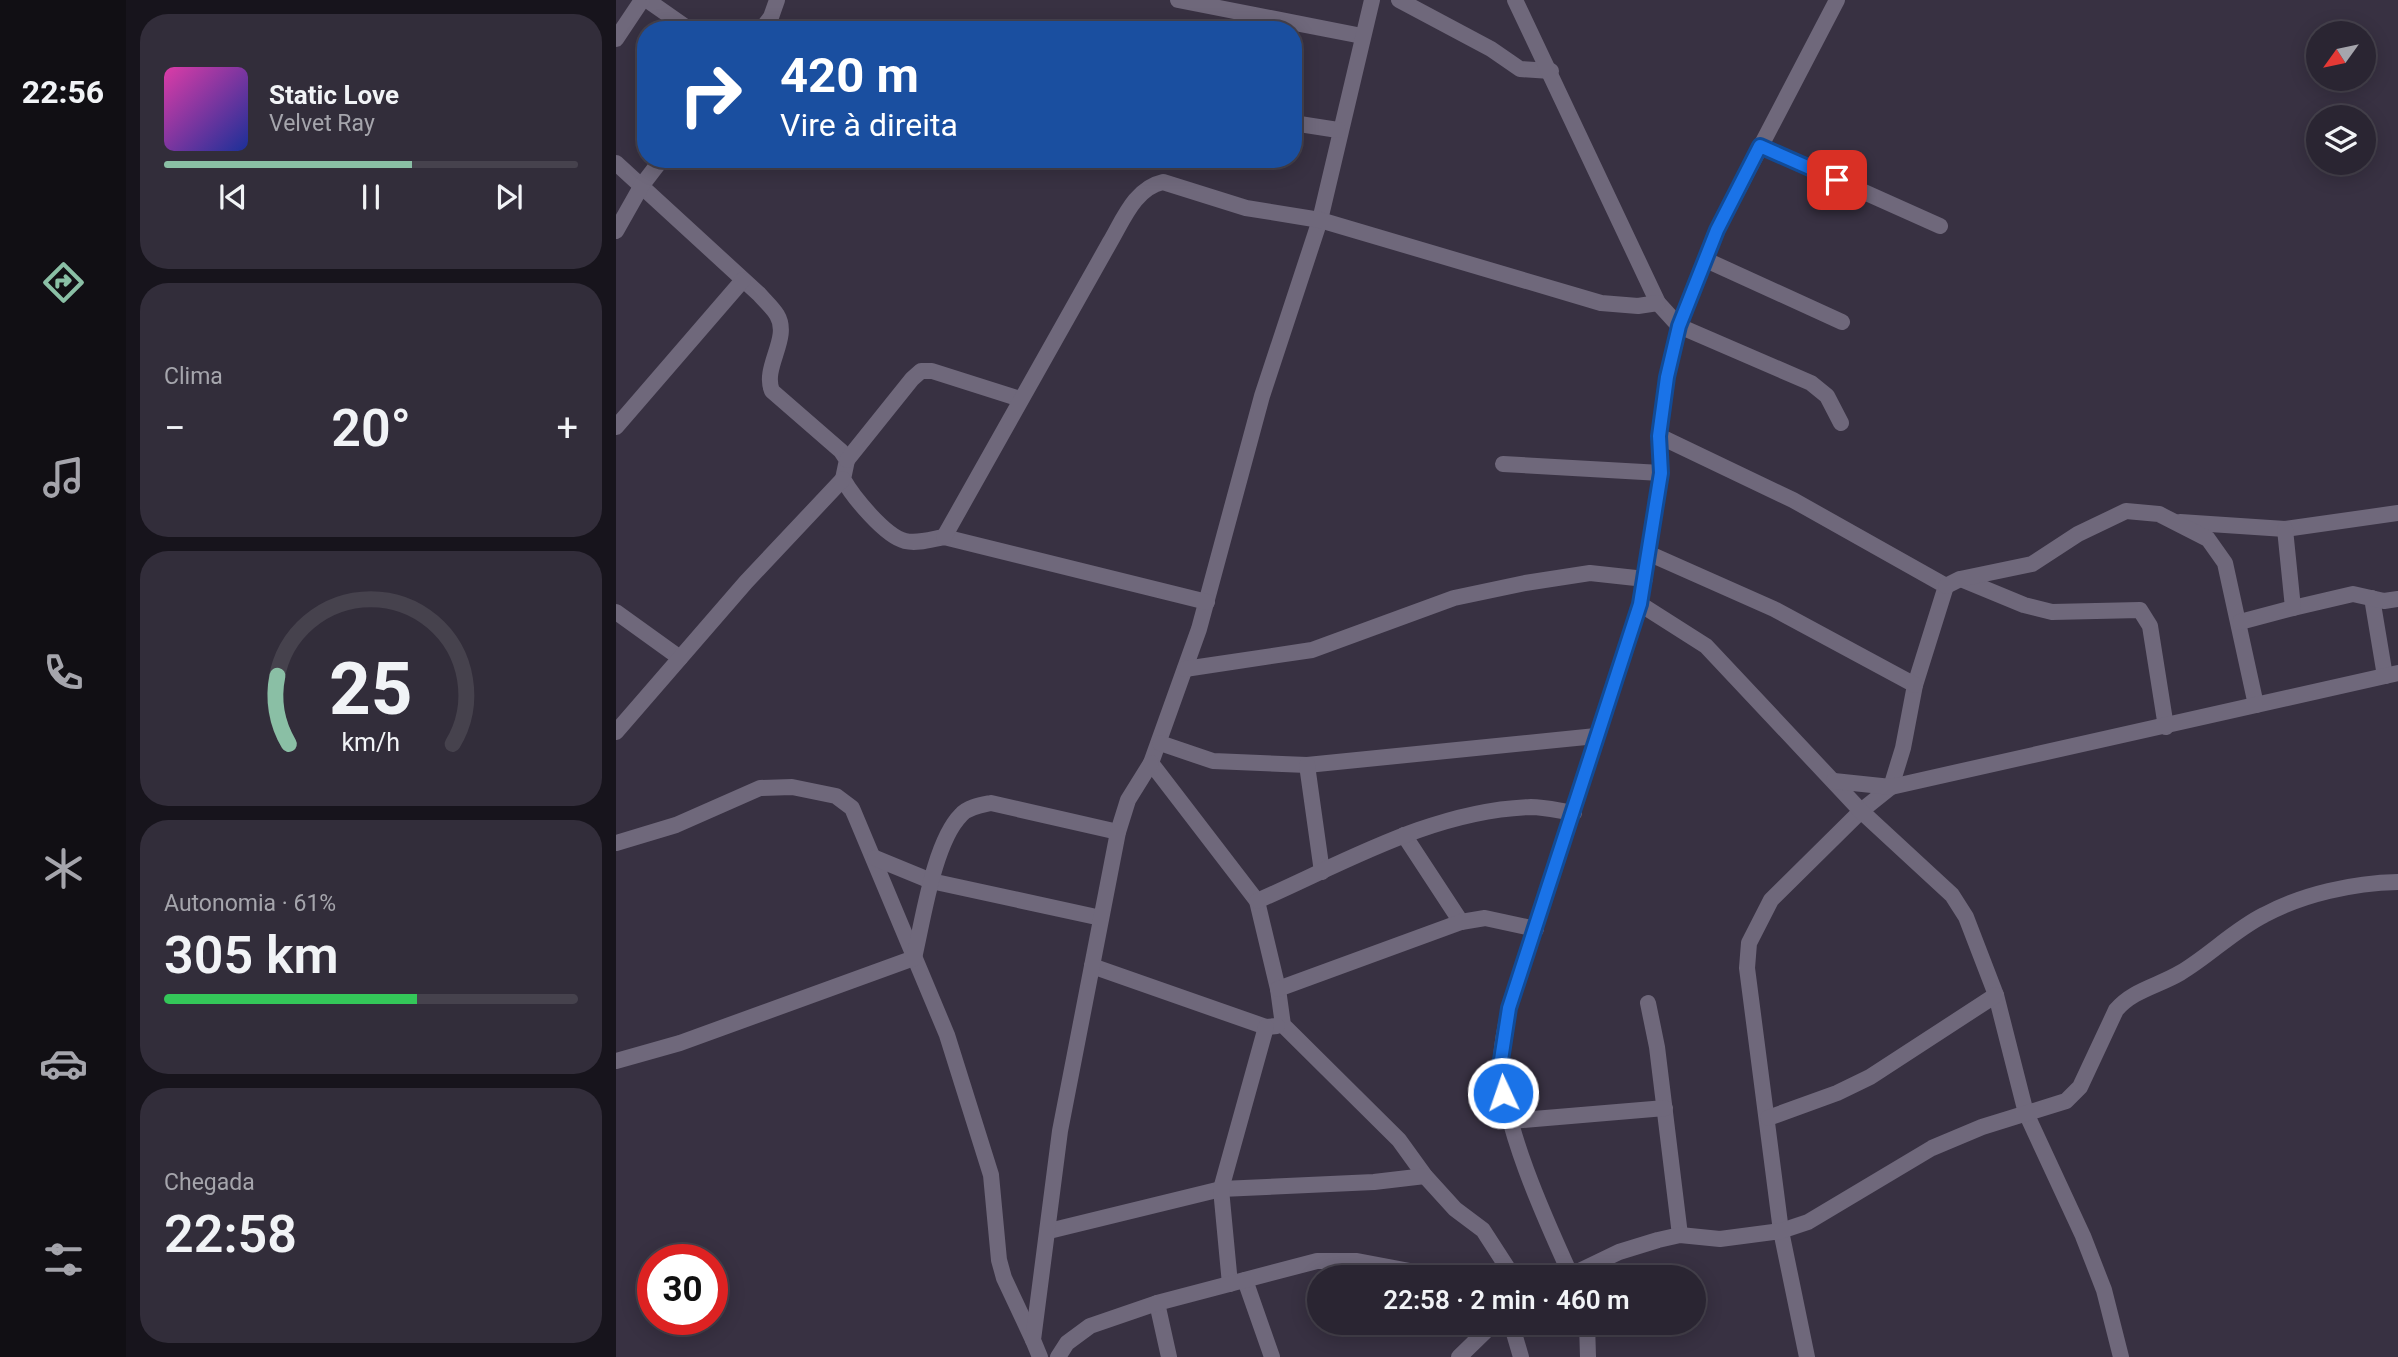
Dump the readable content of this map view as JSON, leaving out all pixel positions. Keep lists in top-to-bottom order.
{
  "north": "bottom left",
  "page": {
    "tabs": "22:56",
    "turn": ["420 m", "Vire à direita"],
    "song": ["Static Love", "Velvet Ray"],
    "tile": [
      "Clima",
      ["Autonomia · 61%", "305 km"],
      ["Chegada", "22:58"]
    ],
    "heat": ["−", "20°", "+"],
    "limit": "30",
    "trip": "22:58 · 2 min · 460 m",
    "gauge": ["25", "km/h"]
  }
}
